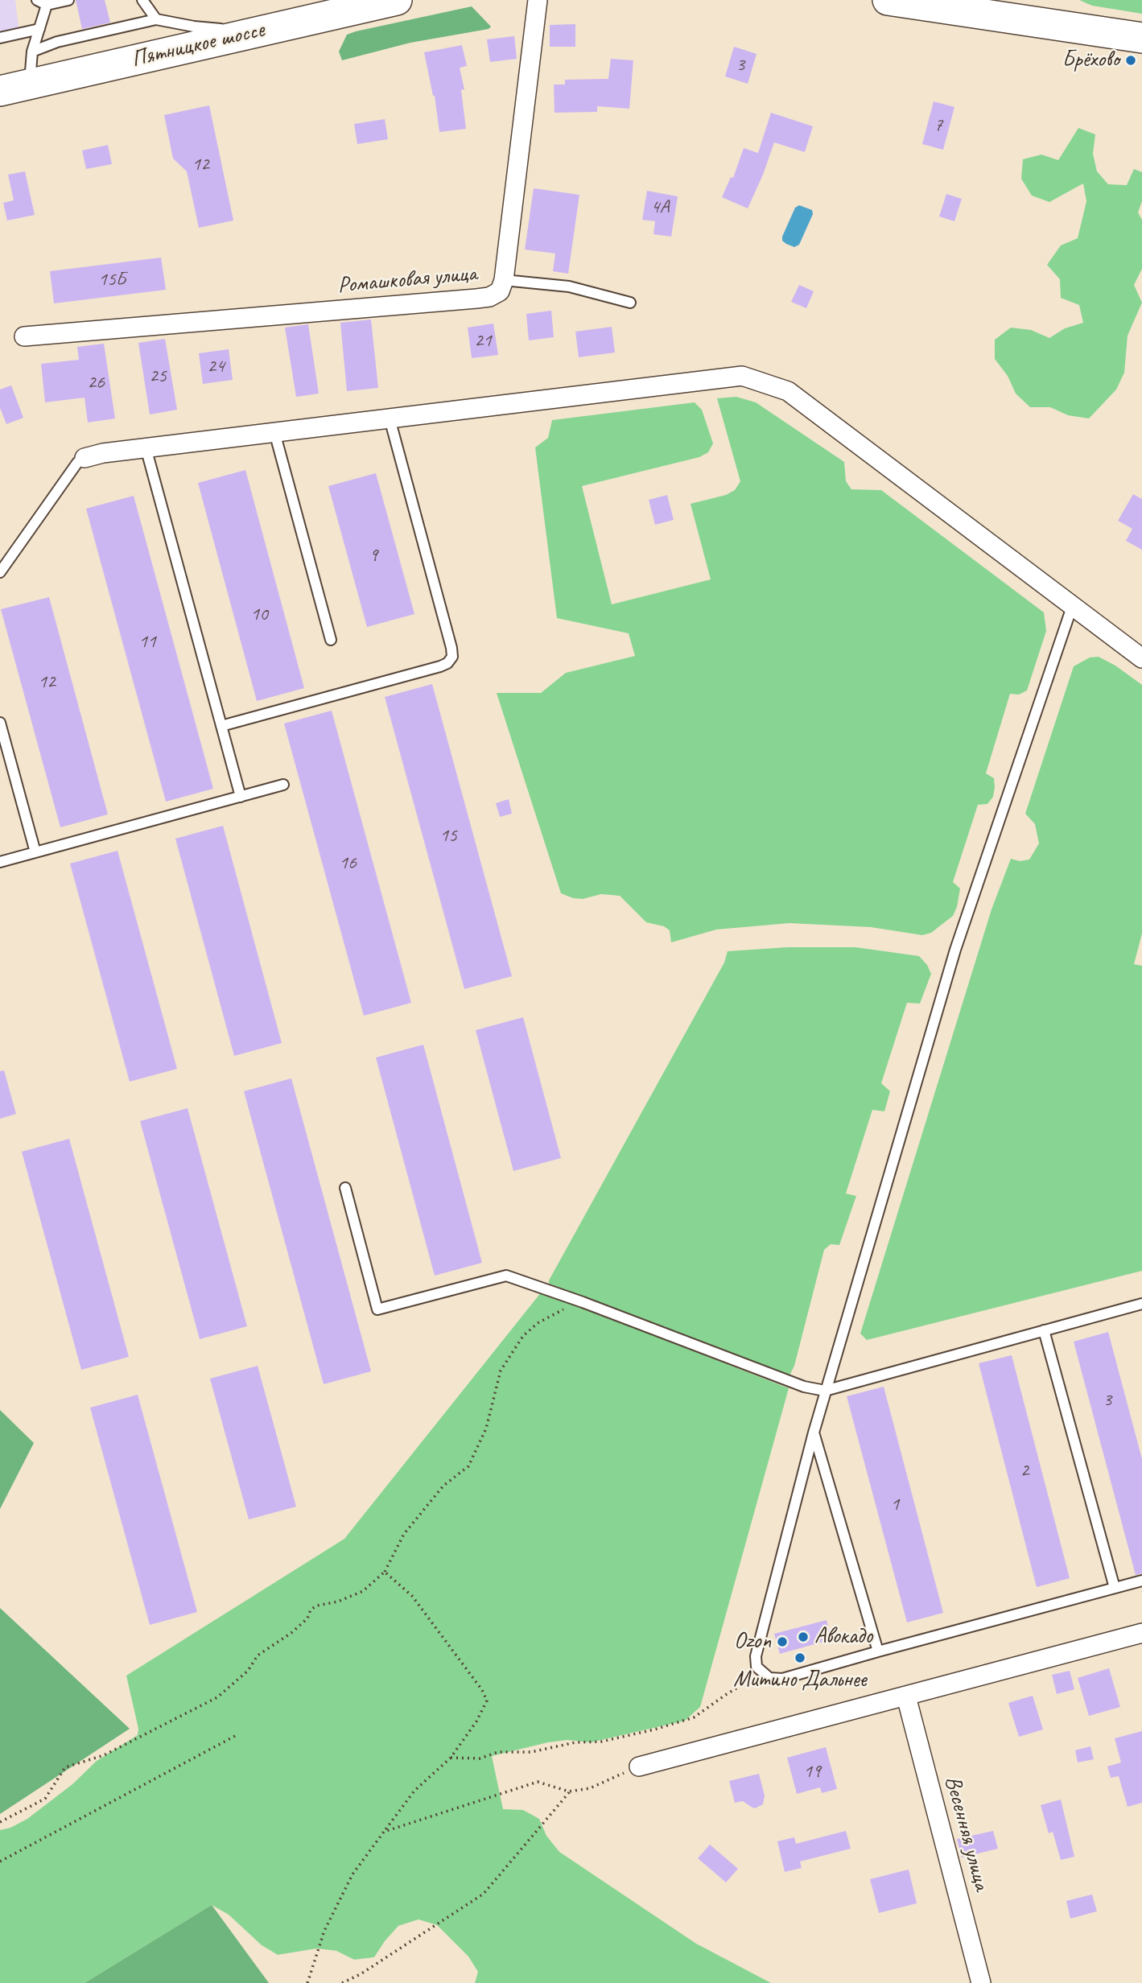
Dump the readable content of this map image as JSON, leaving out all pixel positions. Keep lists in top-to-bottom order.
{
  "streets": {
    "main road": ["Пятницкое шоссе"],
    "street": ["Ромашковая улица", "Весенняя улица"]
  },
  "places": [
    "Брёхово",
    "Авокадо",
    "Ozon",
    "Митино Дальнее"
  ],
  "house_numbers": [
    "3",
    "7",
    "12",
    "4А",
    "15Б",
    "21",
    "24",
    "25",
    "26",
    "9",
    "10",
    "11",
    "12",
    "15",
    "16",
    "3",
    "2",
    "1",
    "19"
  ]
}
